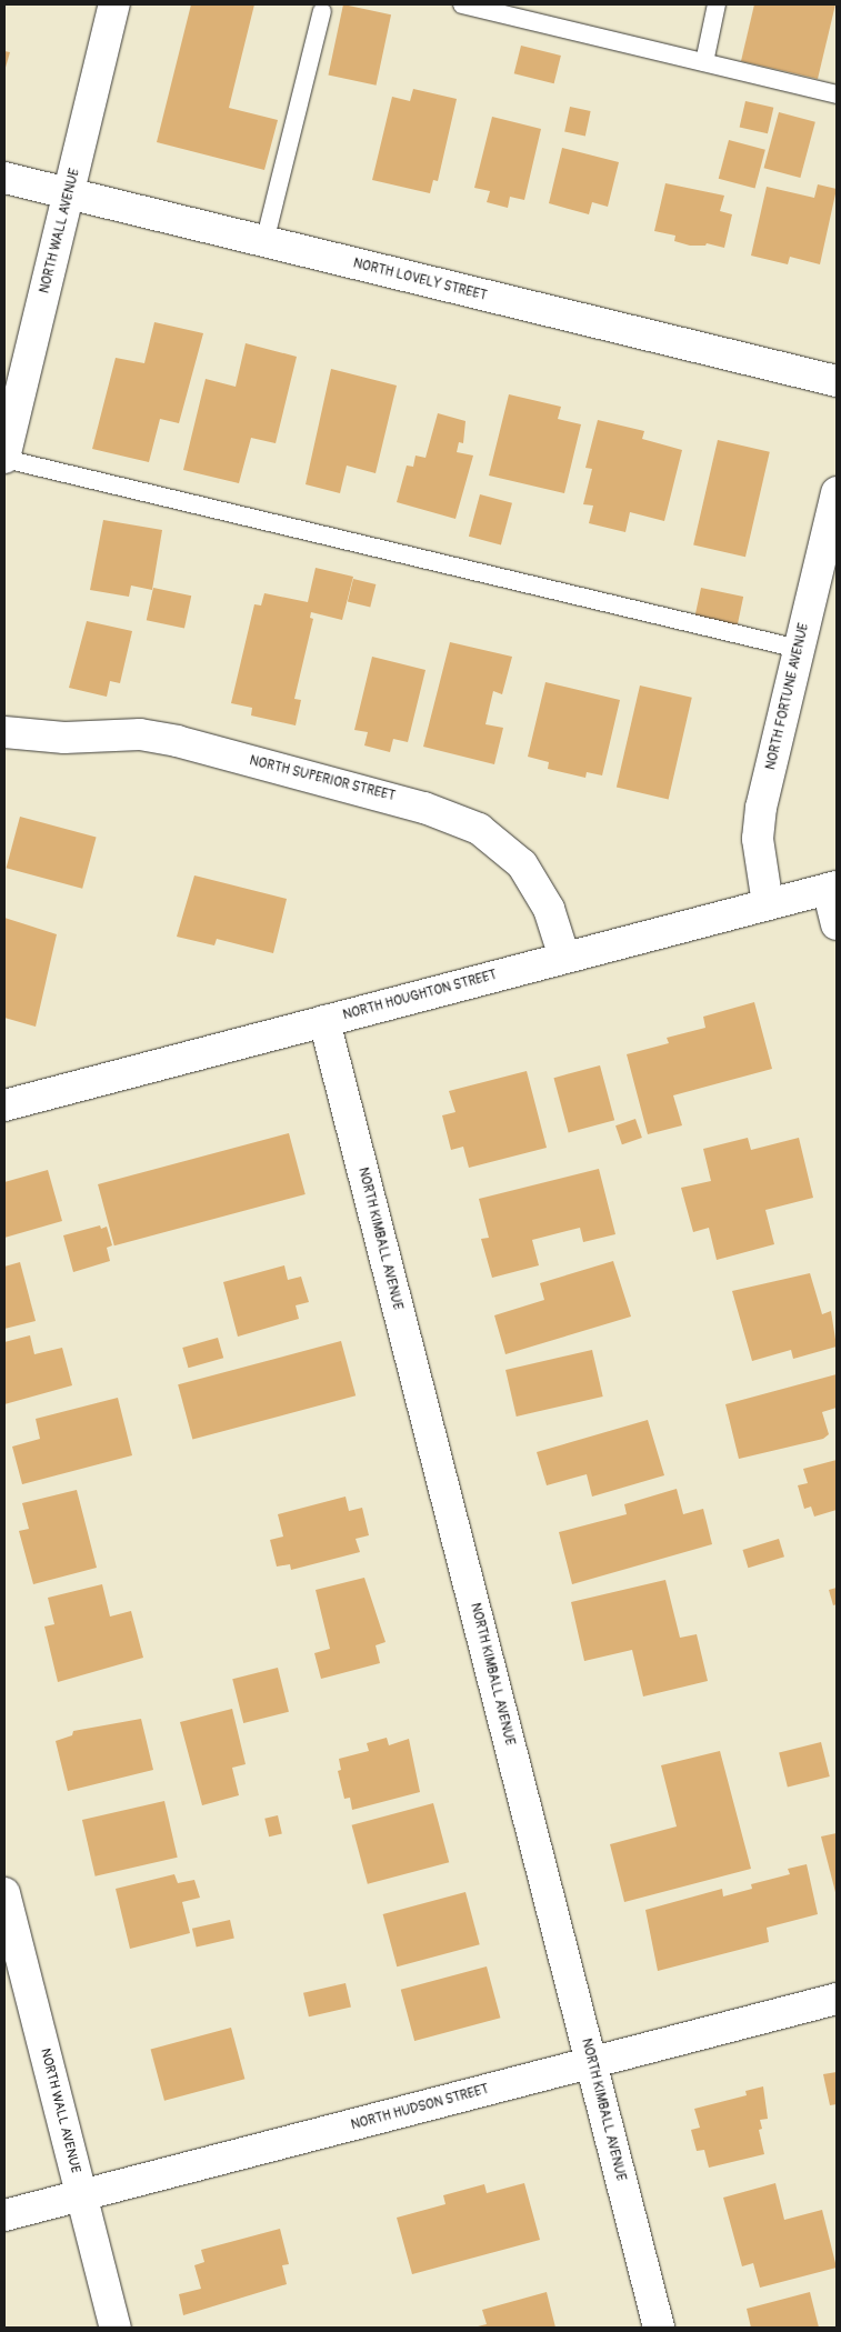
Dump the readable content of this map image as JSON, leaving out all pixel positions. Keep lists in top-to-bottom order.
{
  "streets": {
    "street": [
      "NORTH WALL AVENUE",
      "NORTH LOVELY STREET",
      "NORTH FORTUNE AVENUE",
      "NORTH SUPERIOR STREET",
      "NORTH HOUGHTON STREET",
      "NORTH KIMBALL AVENUE",
      "NORTH HUDSON STREET"
    ]
  },
  "crossings": [
    ["NORTH WALL AVENUE", "NORTH LOVELY STREET"],
    ["NORTH WALL AVENUE", "NORTH HUDSON STREET"],
    ["NORTH FORTUNE AVENUE", "NORTH HOUGHTON STREET"],
    ["NORTH SUPERIOR STREET", "NORTH HOUGHTON STREET"],
    ["NORTH HOUGHTON STREET", "NORTH KIMBALL AVENUE"],
    ["NORTH KIMBALL AVENUE", "NORTH HUDSON STREET"]
  ]
}
